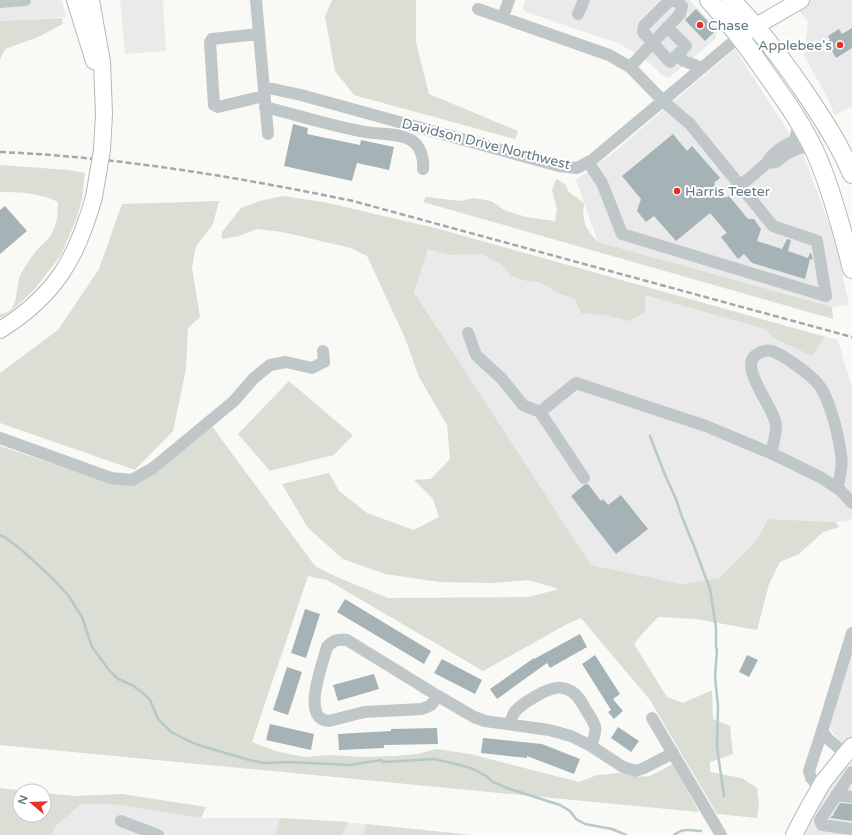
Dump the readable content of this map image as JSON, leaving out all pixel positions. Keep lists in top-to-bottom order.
{
  "streets": {
    "main road": ["Davidson Drive Northwest"]
  },
  "places": ["Chase", "Applebee's", "Harris Teeter"],
  "north": "left"
}
